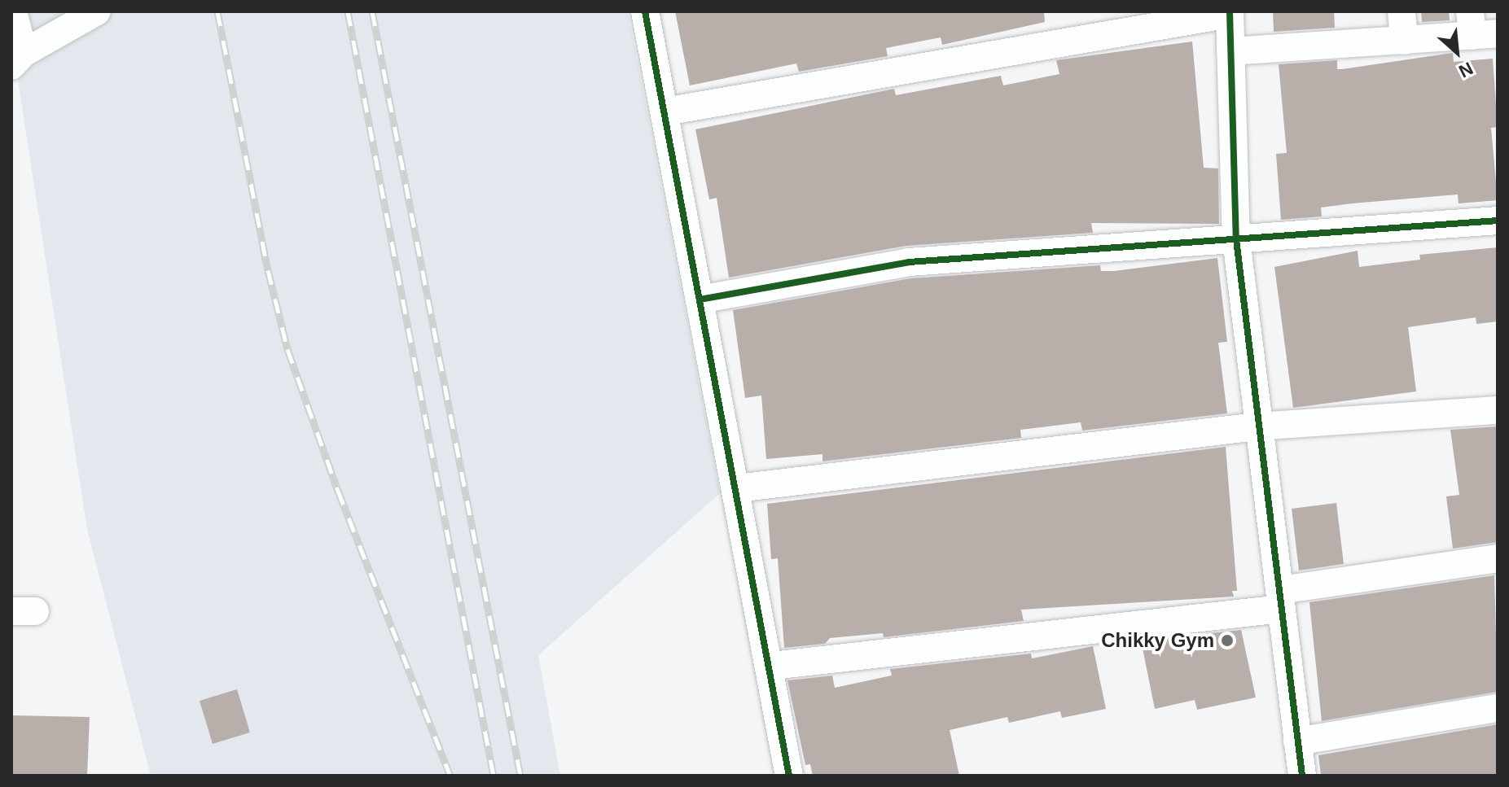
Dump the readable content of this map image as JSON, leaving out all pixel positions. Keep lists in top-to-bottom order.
{
  "places": ["Chikky Gym"],
  "north": "bottom right"
}
